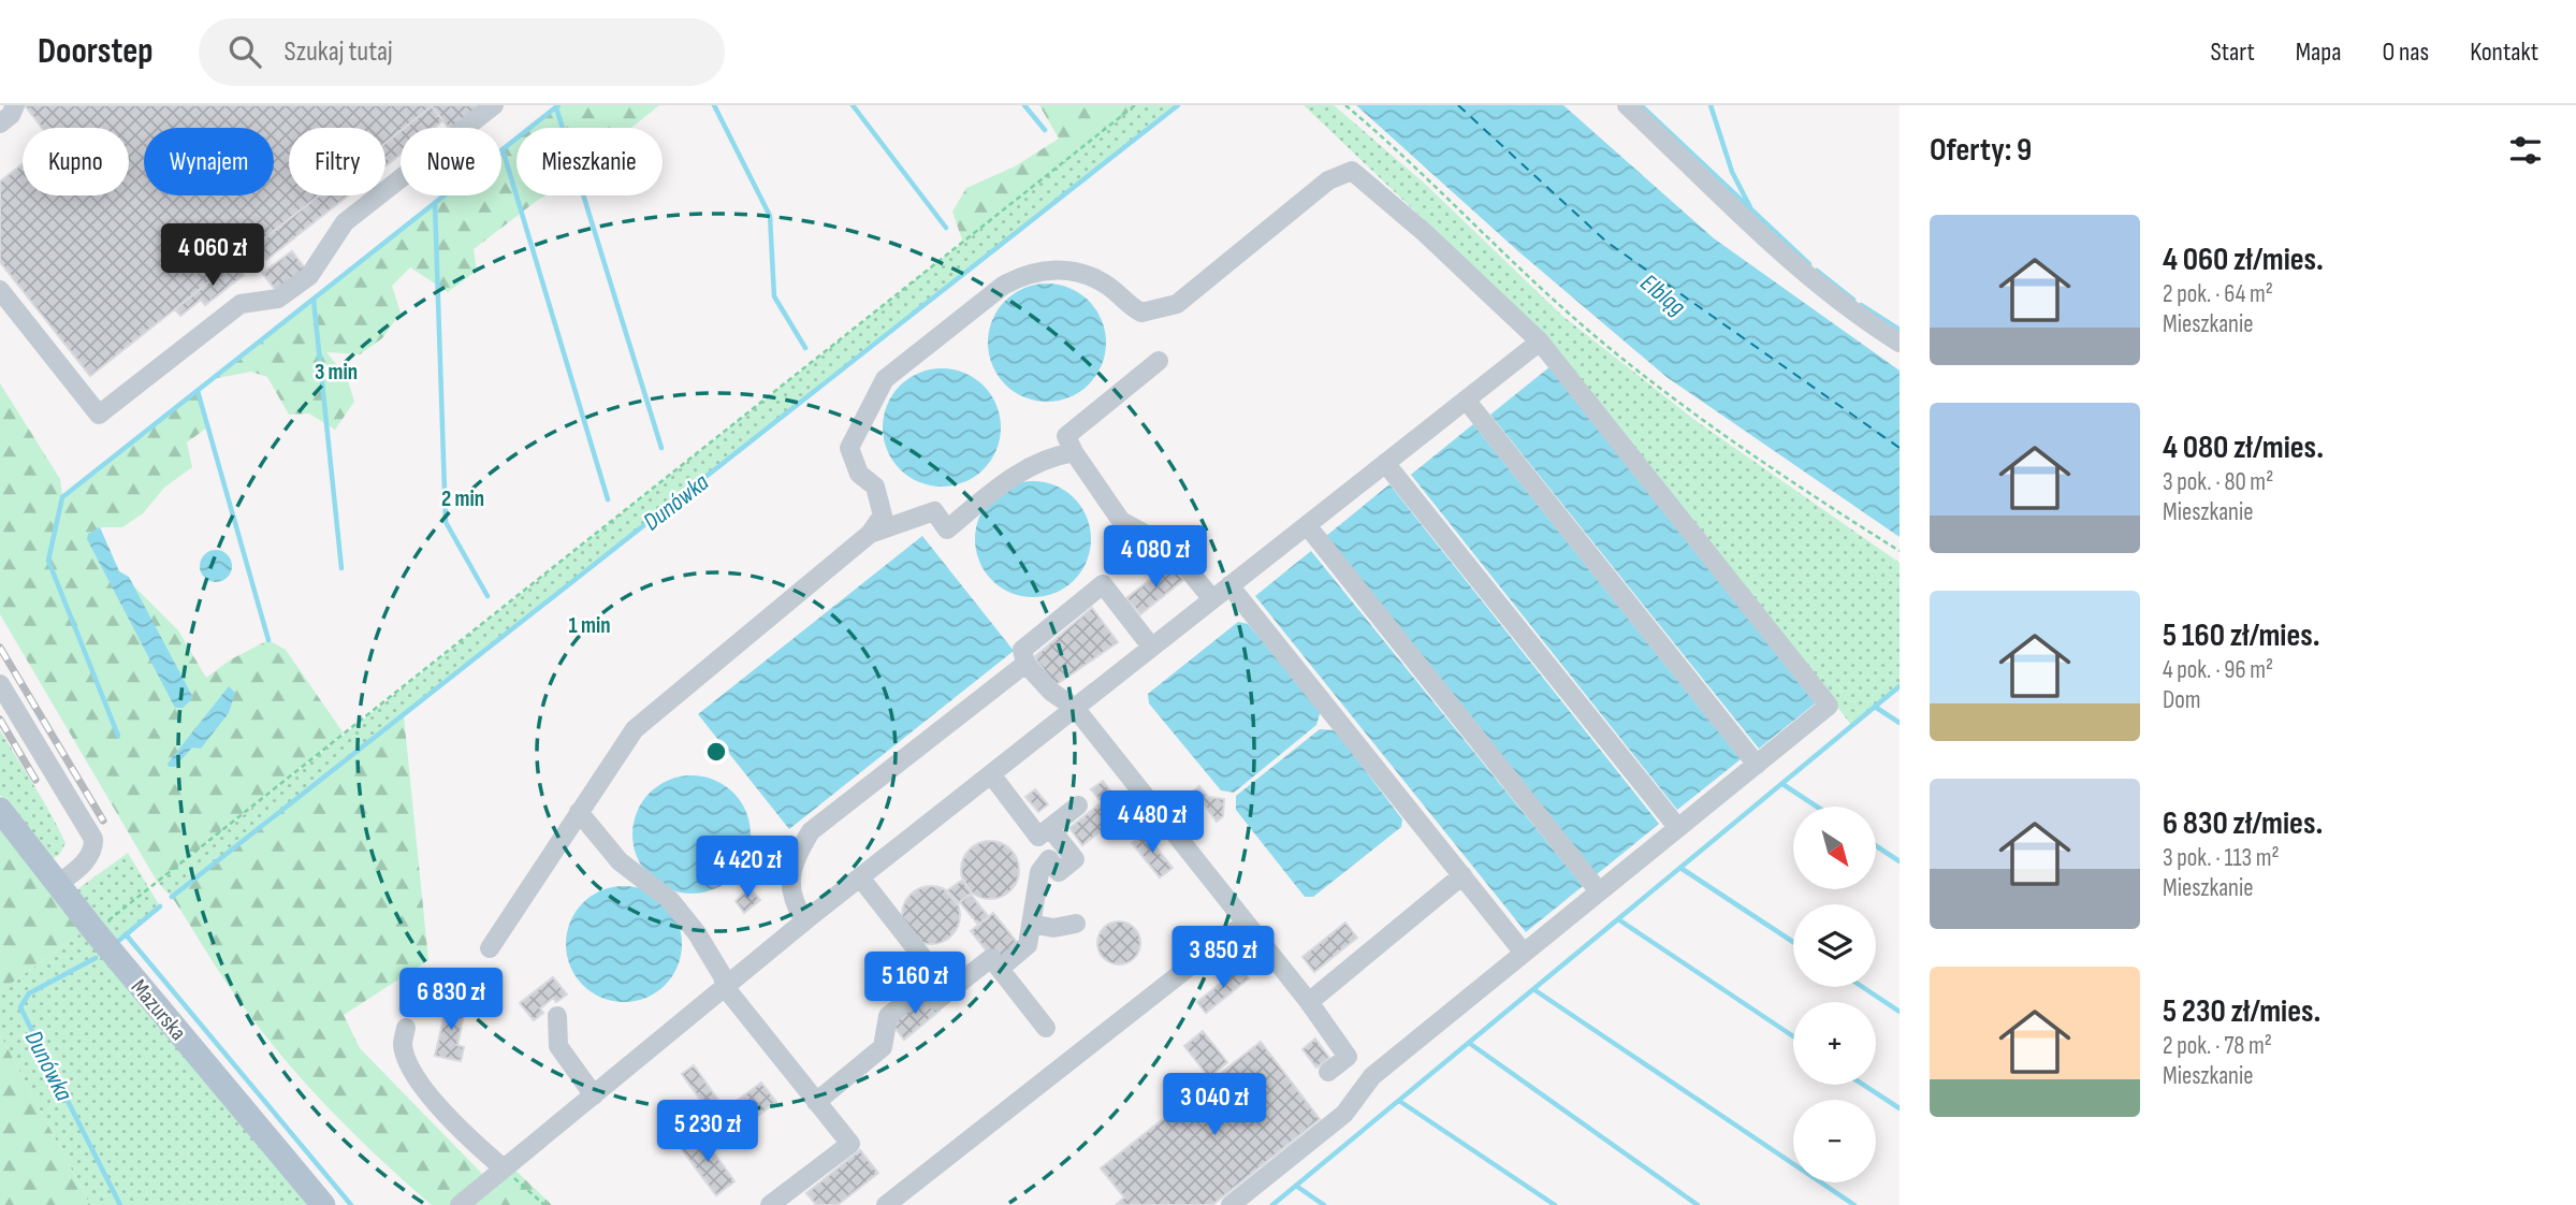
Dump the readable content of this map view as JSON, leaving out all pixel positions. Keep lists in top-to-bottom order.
{
  "streets": {
    "main road": ["Mazurska"]
  },
  "water": ["Elbląg", "Dunówka"],
  "north": "bottom right",
  "page": {
    "header": "Doorstep",
    "search": "Szukaj tutaj",
    "nav": [
      "Start",
      "Mapa",
      "O nas",
      "Kontakt"
    ],
    "heading": "Oferty: 9",
    "chip": [
      "Kupno",
      "Wynajem",
      "Filtry",
      "Nowe",
      "Mieszkanie"
    ],
    "list": [
      {
        "name": "4 060 zł/mies.",
        "note": "2 pok. · 64 m² · Mieszkanie"
      },
      {
        "name": "4 080 zł/mies.",
        "note": "3 pok. · 80 m² · Mieszkanie"
      },
      {
        "name": "5 160 zł/mies.",
        "note": "4 pok. · 96 m² · Dom"
      },
      {
        "name": "6 830 zł/mies.",
        "note": "3 pok. · 113 m² · Mieszkanie"
      },
      {
        "name": "5 230 zł/mies.",
        "note": "2 pok. · 78 m² · Mieszkanie"
      }
    ],
    "price": [
      "4 060 zł",
      "4 080 zł",
      "4 480 zł",
      "4 420 zł",
      "3 850 zł",
      "5 160 zł",
      "6 830 zł",
      "3 040 zł",
      "5 230 zł"
    ],
    "map_buttons": ["+", "−"]
  },
  "rings": ["3 min", "2 min", "1 min"]
}
